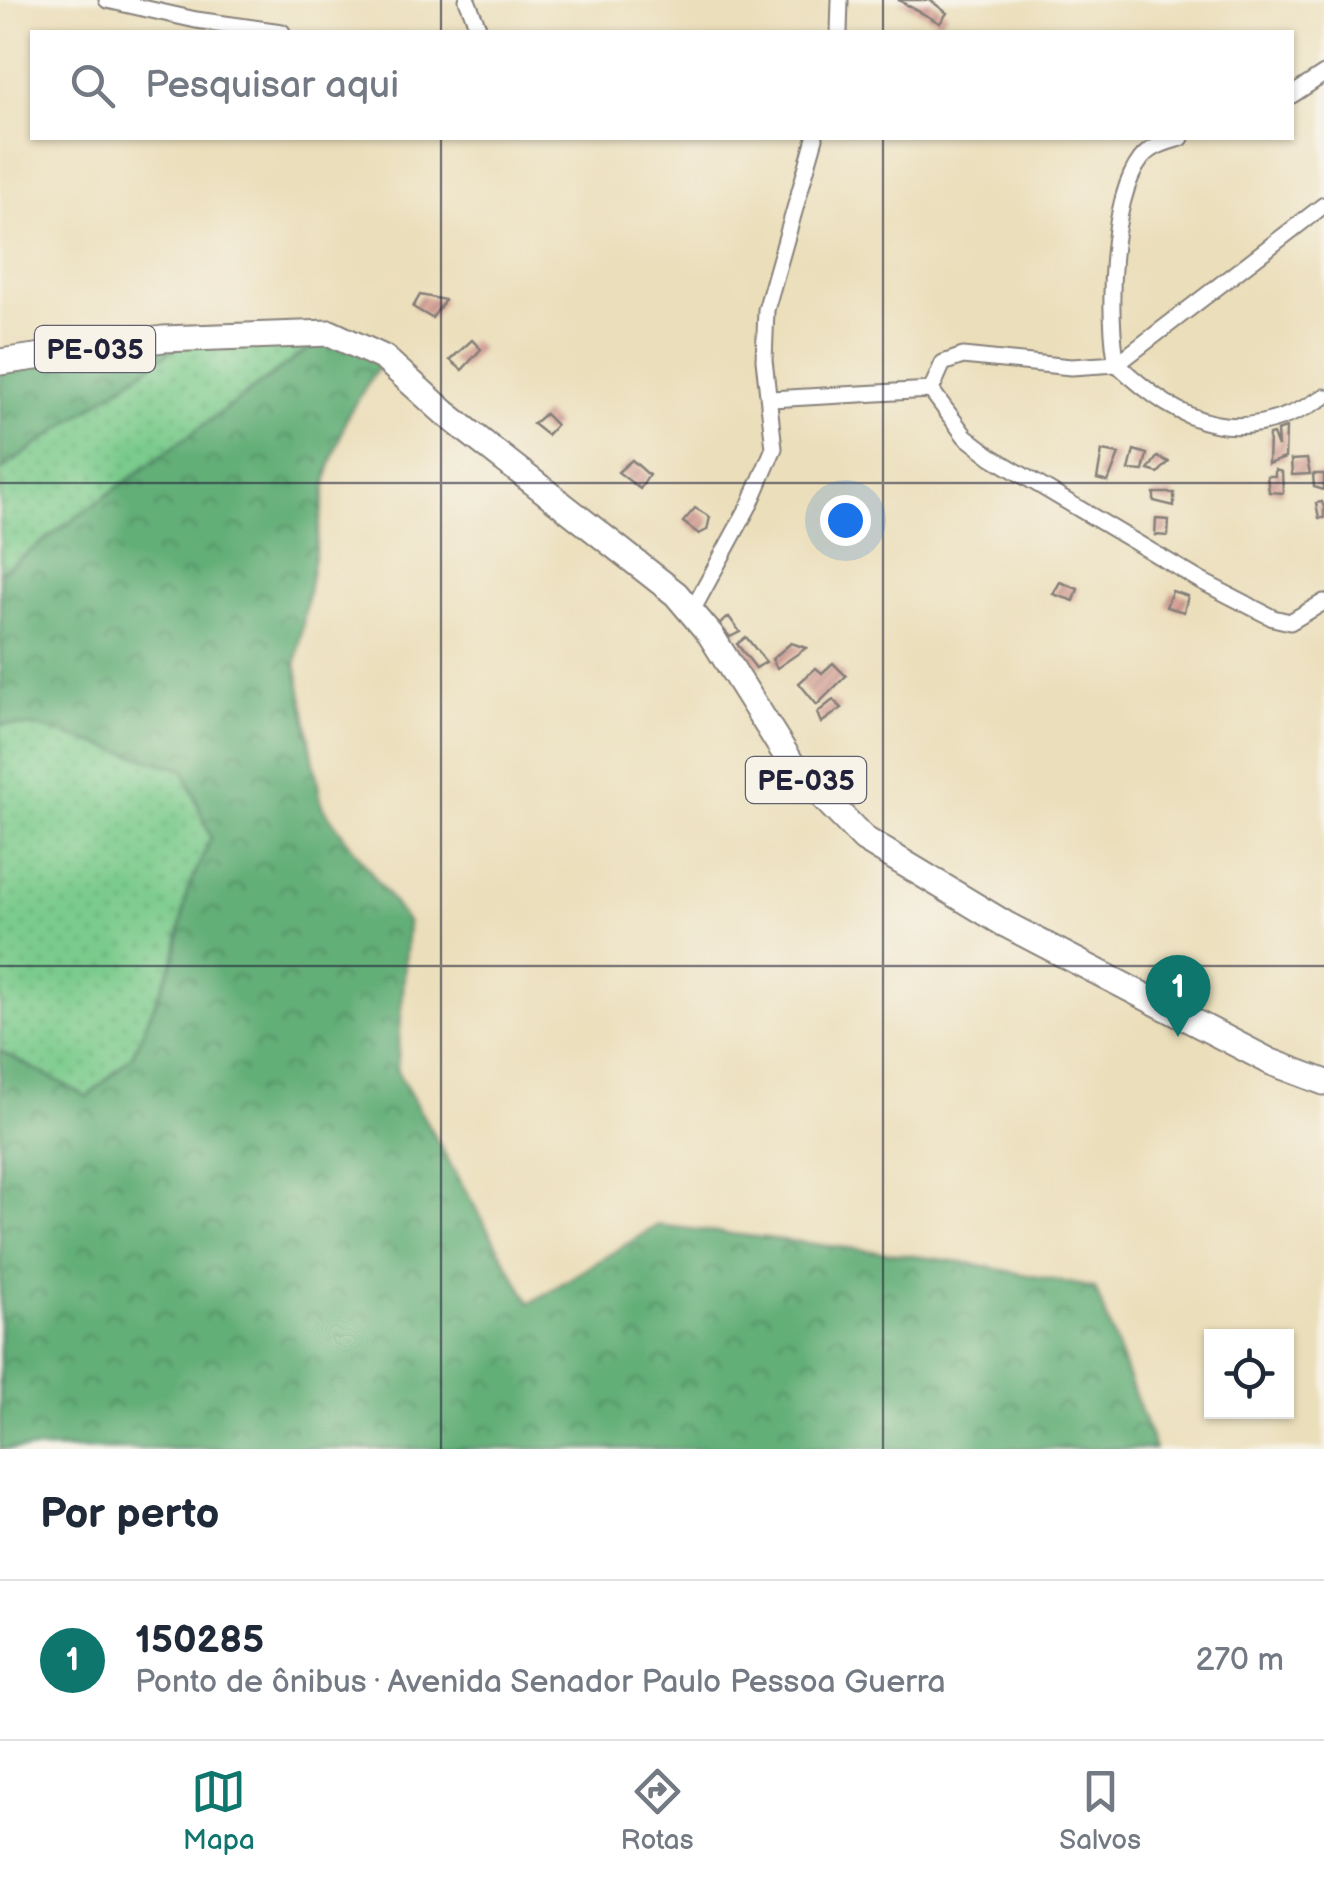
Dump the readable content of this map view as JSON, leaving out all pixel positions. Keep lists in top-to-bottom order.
{
  "streets": {
    "main road": ["PE-035"]
  },
  "page": {
    "search": "Pesquisar aqui",
    "pins": "1",
    "heading": "Por perto",
    "list": [
      {
        "mark": "1",
        "name": "150285",
        "note": "Ponto de ônibus · Avenida Senador Paulo Pessoa Guerra",
        "value": "270 m"
      }
    ],
    "nav": ["Mapa", "Rotas", "Salvos"]
  }
}
